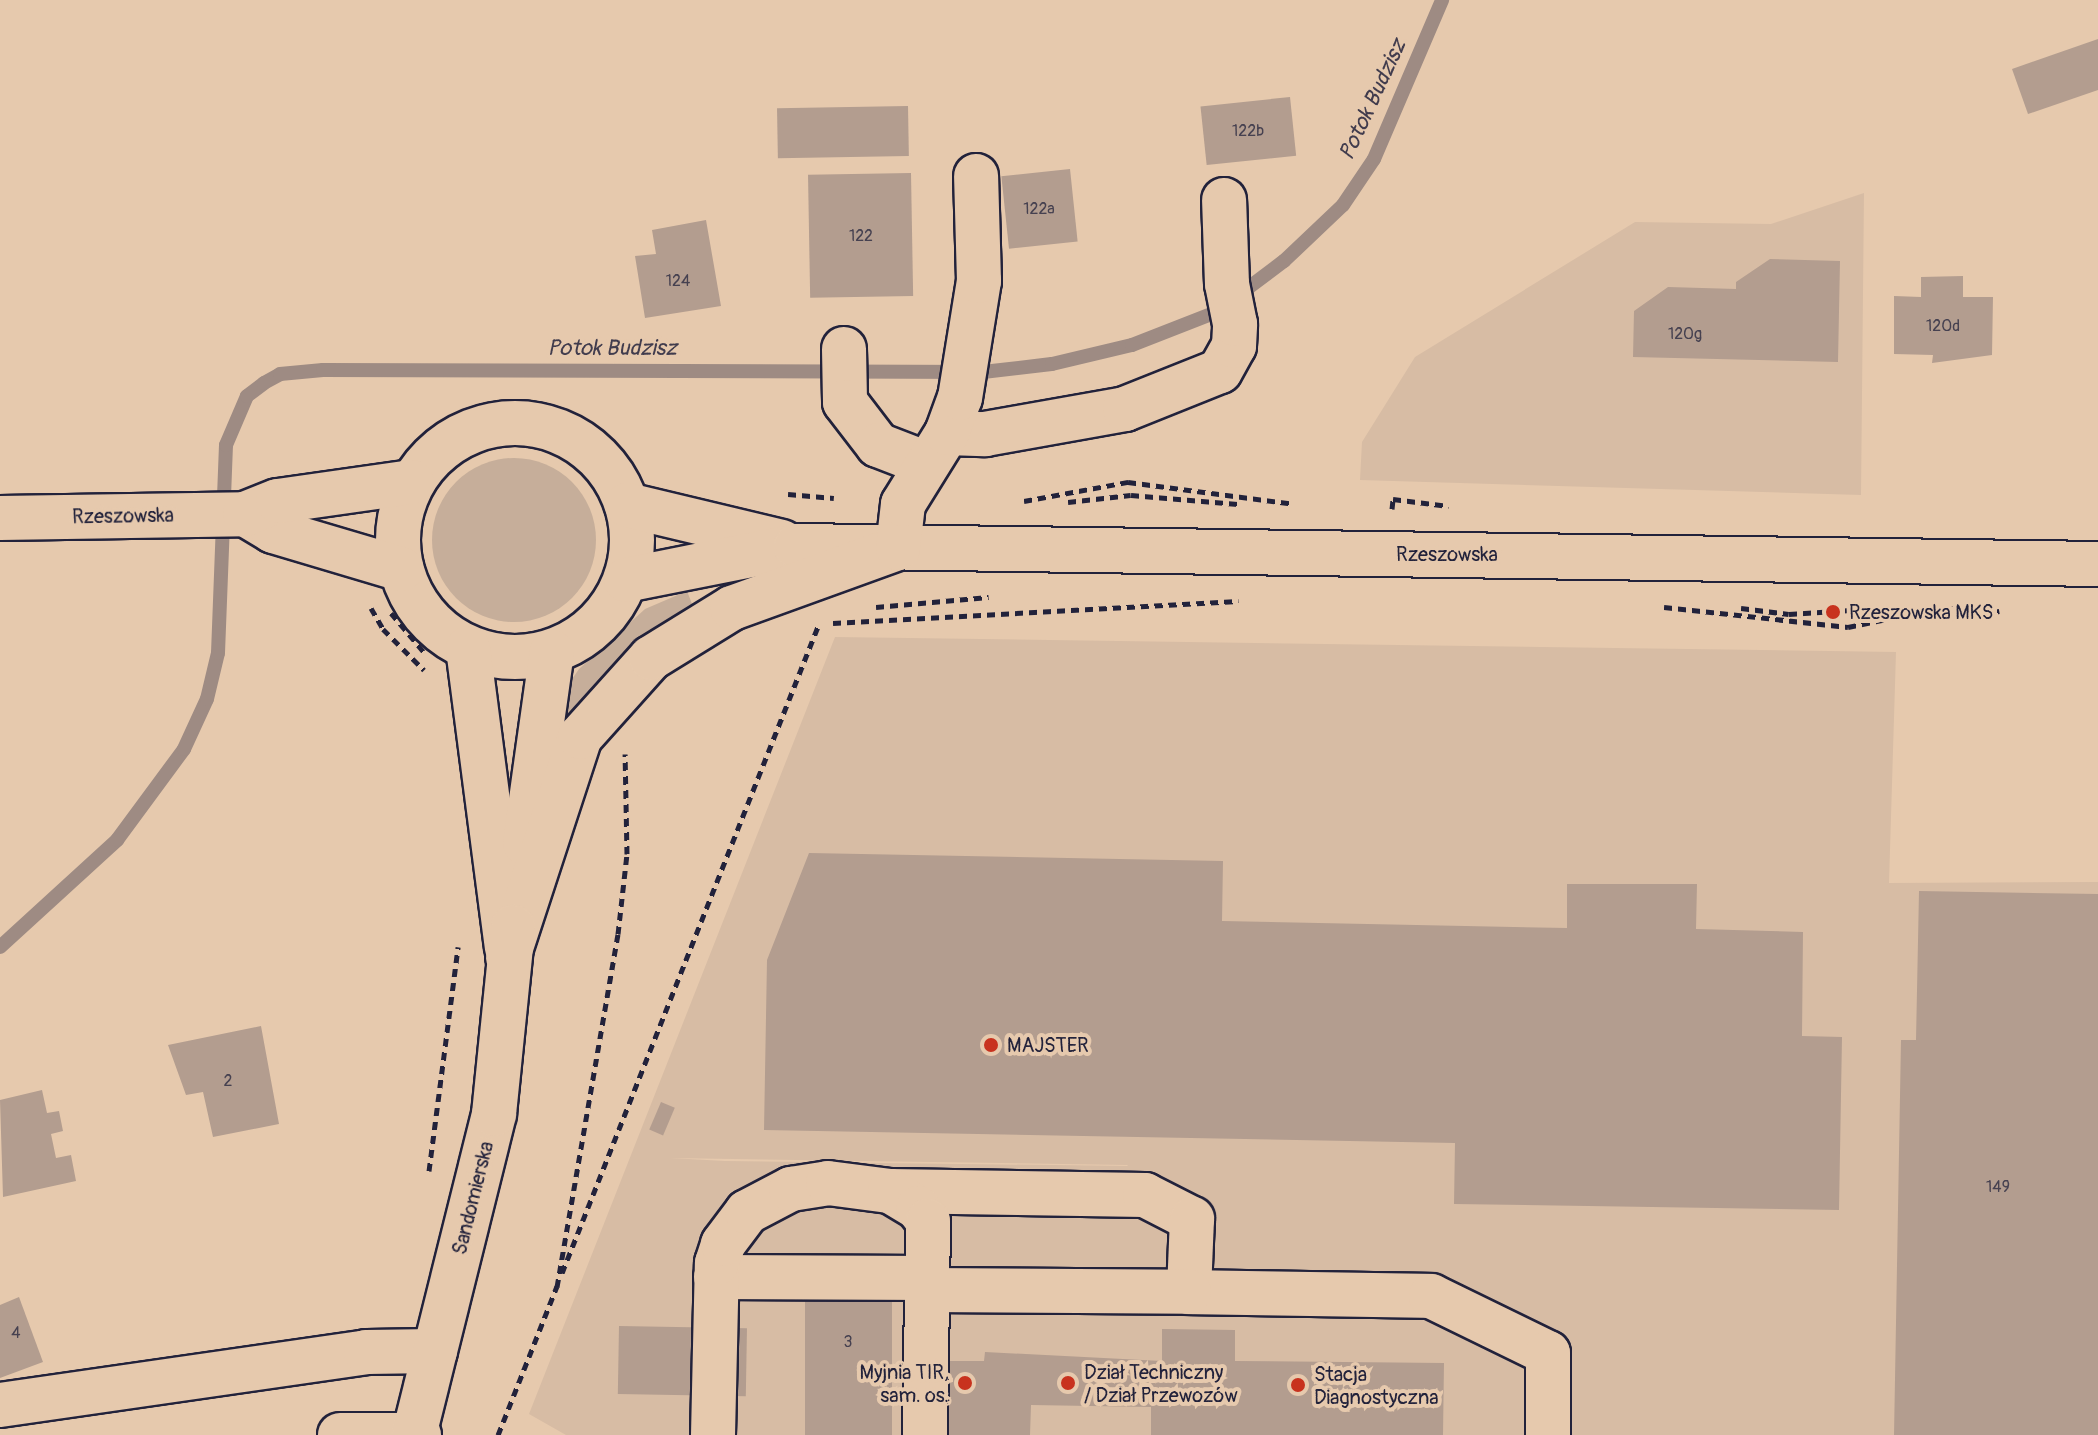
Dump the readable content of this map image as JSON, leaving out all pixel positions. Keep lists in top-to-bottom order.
{
  "streets": {
    "street": ["Rzeszowska", "Sandomierska"]
  },
  "water": ["Potok Budzisz"],
  "places": [
    "Rzeszowska MKS",
    "MAJSTER",
    "Myjnia TIR, sam. os.",
    "Dział Techniczny / Dział Przewozów",
    "Stacja Diagnostyczna"
  ],
  "house_numbers": [
    "122b",
    "122a",
    "122",
    "124",
    "120d",
    "120g",
    "2",
    "149",
    "4",
    "3"
  ]
}
